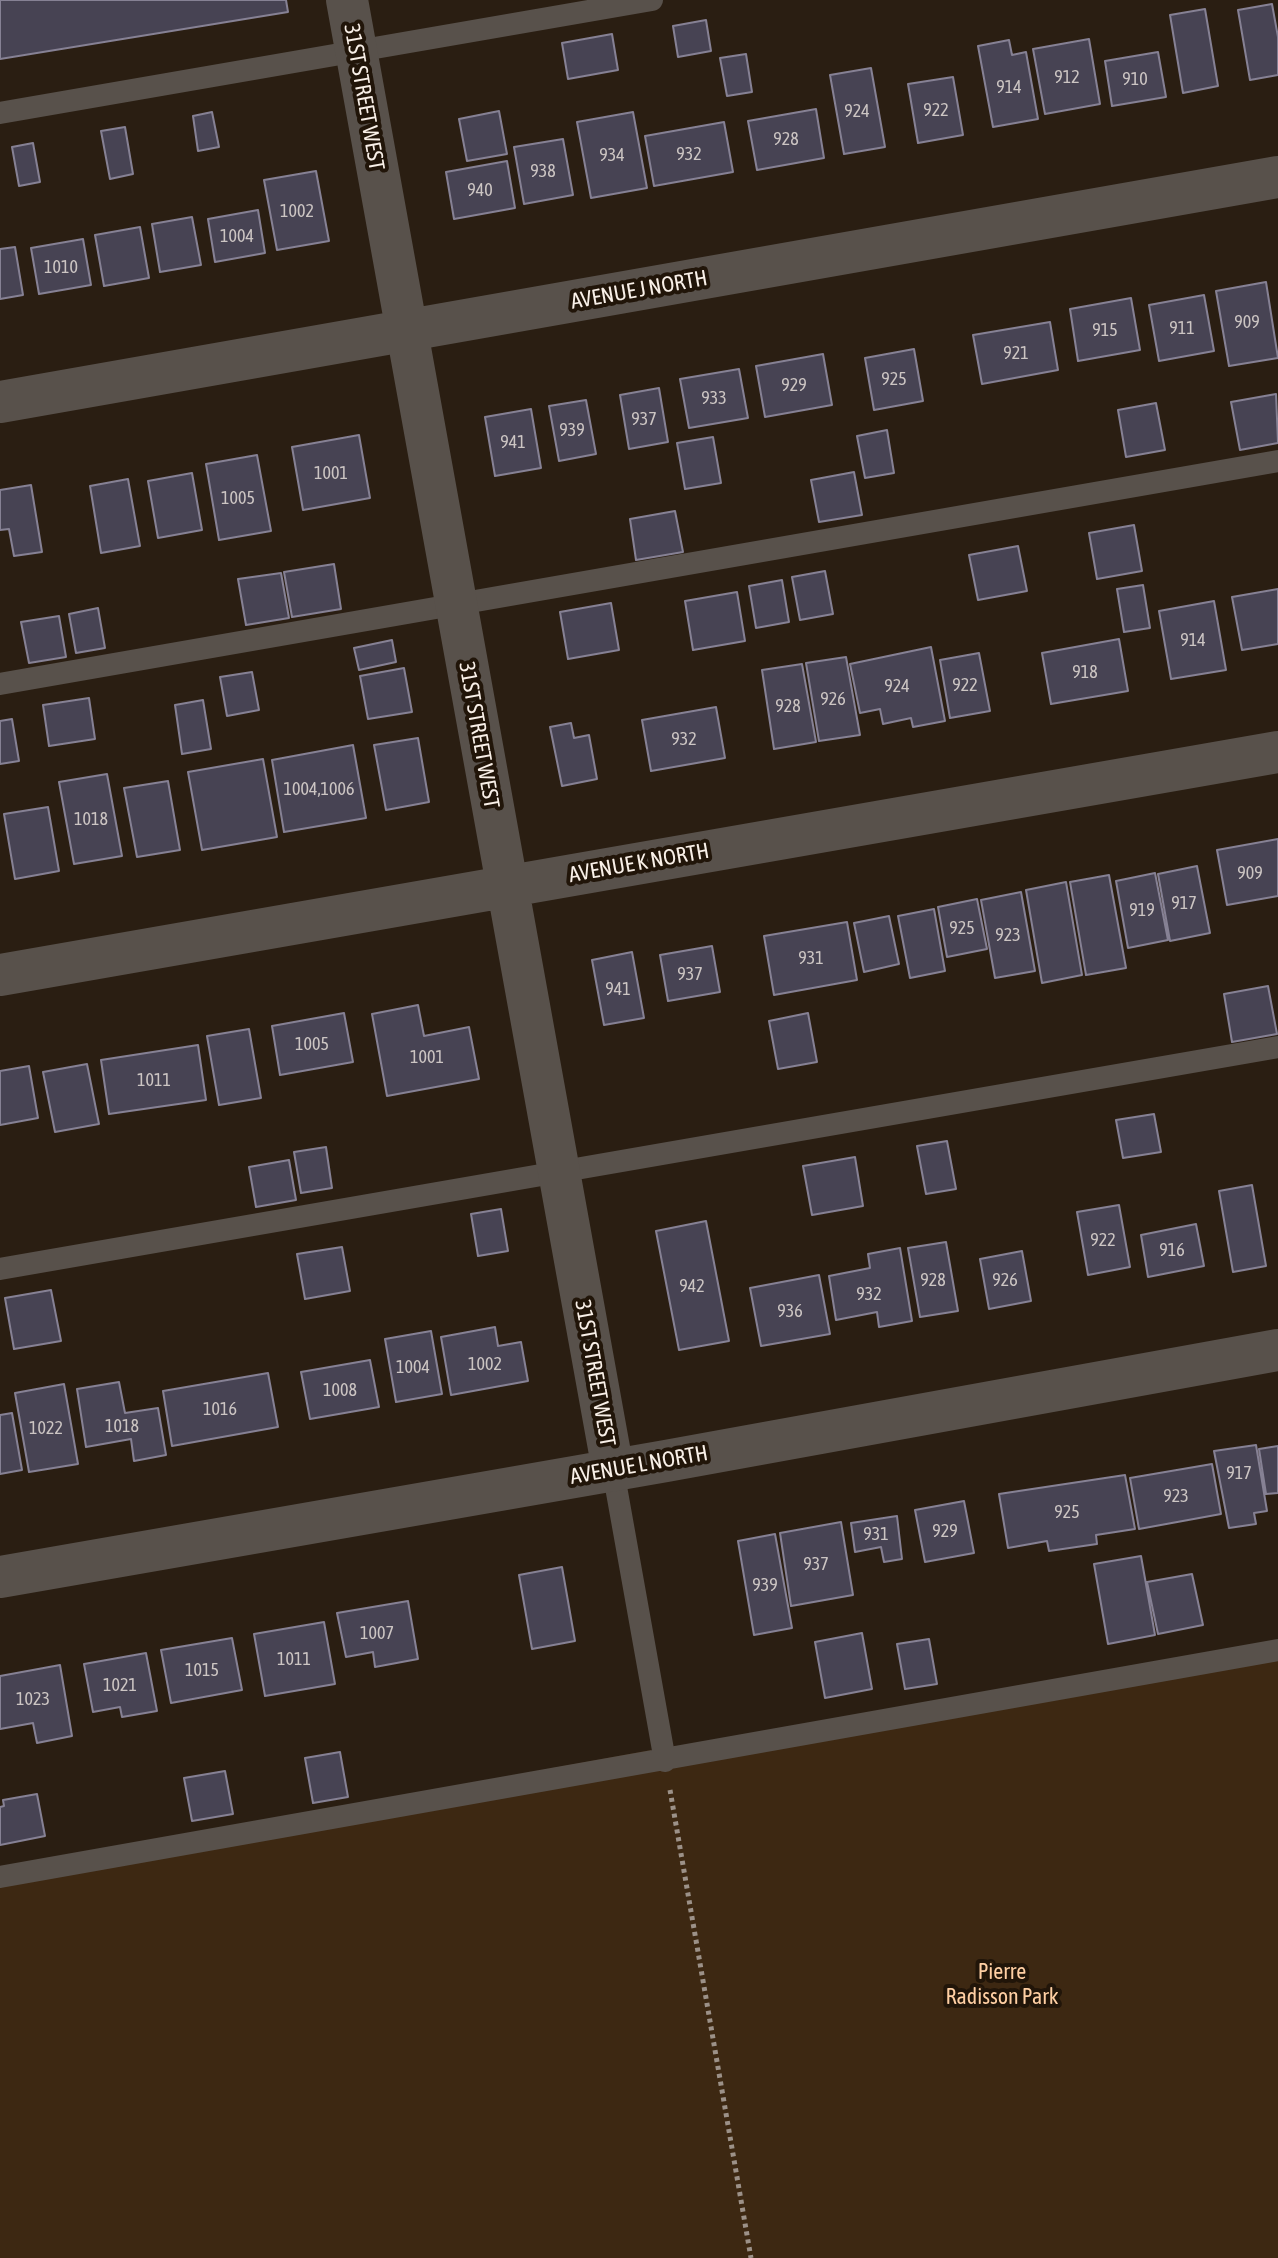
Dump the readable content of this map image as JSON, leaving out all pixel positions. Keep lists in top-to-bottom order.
{
  "streets": {
    "street": [
      "31ST STREET WEST",
      "AVENUE J NORTH",
      "AVENUE K NORTH",
      "AVENUE L NORTH"
    ]
  },
  "crossings": [
    ["31ST STREET WEST", "AVENUE J NORTH"],
    ["31ST STREET WEST", "AVENUE K NORTH"],
    ["31ST STREET WEST", "AVENUE L NORTH"]
  ],
  "parks": ["Pierre Radisson Park"],
  "house_numbers": [
    "912",
    "910",
    "914",
    "922",
    "924",
    "928",
    "932",
    "934",
    "938",
    "940",
    "1002",
    "1004",
    "1010",
    "909",
    "911",
    "915",
    "921",
    "925",
    "929",
    "933",
    "937",
    "939",
    "941",
    "1001",
    "1005",
    "914",
    "918",
    "922",
    "924",
    "926",
    "928",
    "932",
    "1004,1006",
    "1018",
    "909",
    "917",
    "919",
    "925",
    "923",
    "931",
    "937",
    "941",
    "1005",
    "1001",
    "1011",
    "922",
    "916",
    "928",
    "926",
    "942",
    "932",
    "936",
    "1002",
    "1004",
    "1008",
    "1016",
    "1018",
    "1022",
    "917",
    "923",
    "925",
    "929",
    "931",
    "937",
    "939",
    "1007",
    "1011",
    "1015",
    "1021",
    "1023"
  ]
}
